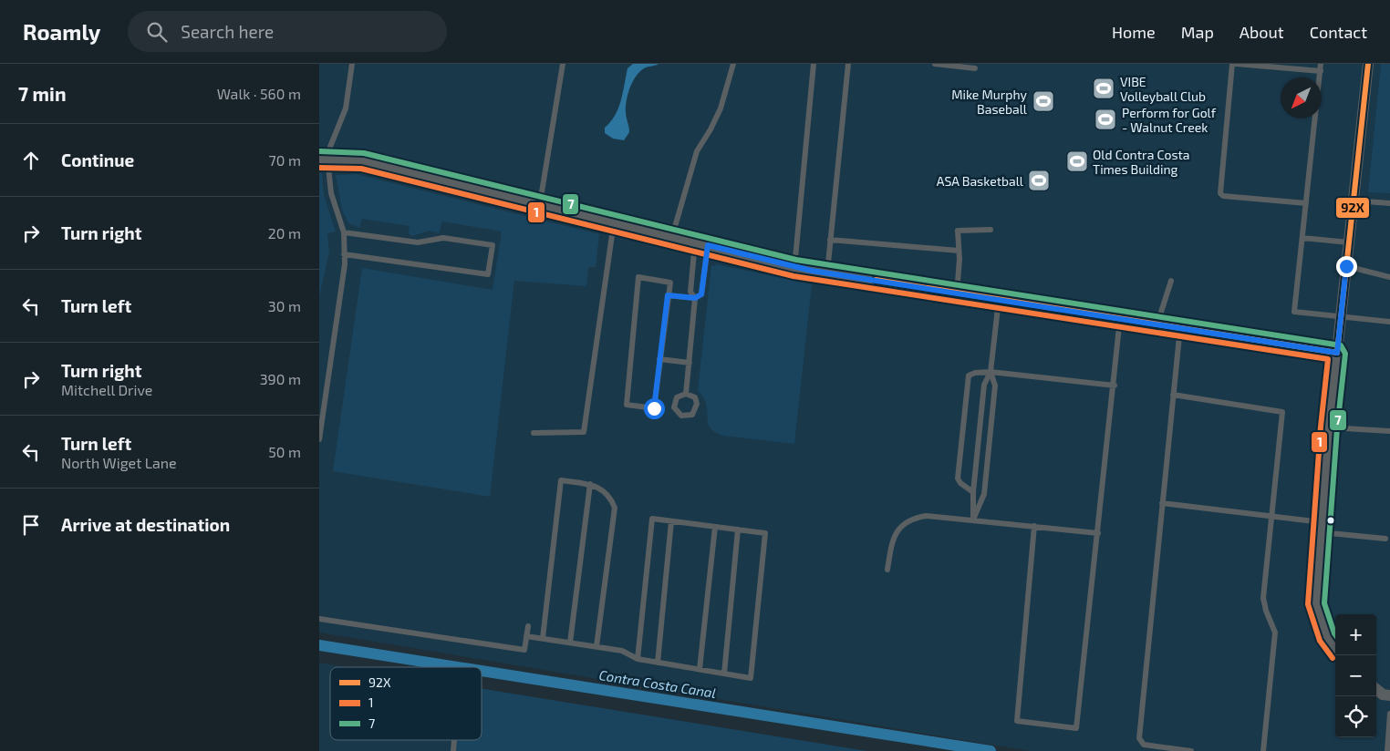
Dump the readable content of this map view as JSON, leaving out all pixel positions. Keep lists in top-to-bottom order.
{
  "water": ["Contra Costa Canal"],
  "places": {
    "sports": [
      "VIBE Volleyball Club",
      "Mike Murphy Baseball",
      "Perform for Golf - Walnut Creek",
      "Old Contra Costa Times Building",
      "ASA Basketball"
    ]
  },
  "lines": ["transit line 92X", "transit line 7", "transit line 1"],
  "legend": ["92X", "1", "7"],
  "north": "bottom left",
  "page": {
    "header": "Roamly",
    "search": "Search here",
    "nav": [
      "Home",
      "Map",
      "About",
      "Contact"
    ],
    "heading": ["7 min", "Walk · 560 m"],
    "list": [
      ["Continue", "70 m"],
      ["Turn right", "20 m"],
      ["Turn left", "30 m"],
      ["Turn right", "Mitchell Drive", "390 m"],
      ["Turn left", "North Wiget Lane", "50 m"],
      "Arrive at destination"
    ],
    "map_buttons": ["+", "−"]
  }
}
